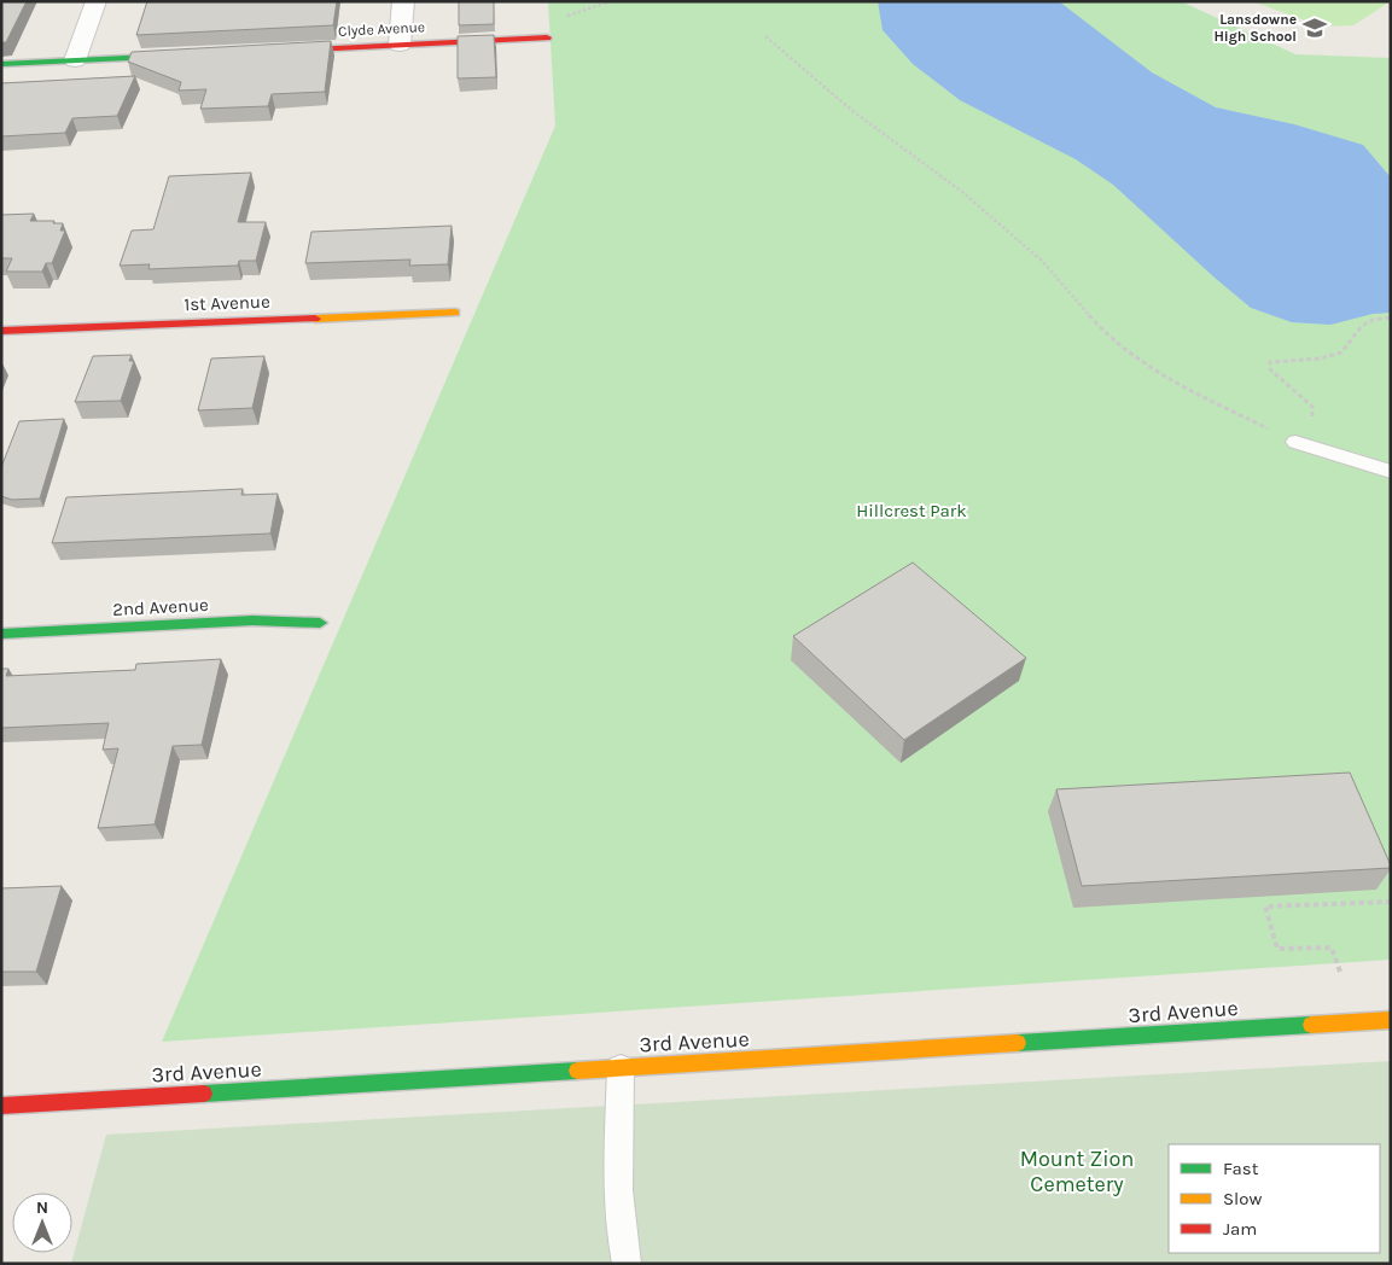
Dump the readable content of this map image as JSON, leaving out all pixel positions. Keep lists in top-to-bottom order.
{
  "streets": {
    "street": [
      "Clyde Avenue",
      "1st Avenue",
      "2nd Avenue",
      "3rd Avenue"
    ]
  },
  "parks": ["Hillcrest Park", "Mount Zion Cemetery"],
  "places": {
    "school or university": ["Lansdowne High School"]
  },
  "legend": ["Fast", "Slow", "Jam"],
  "north": "top"
}
